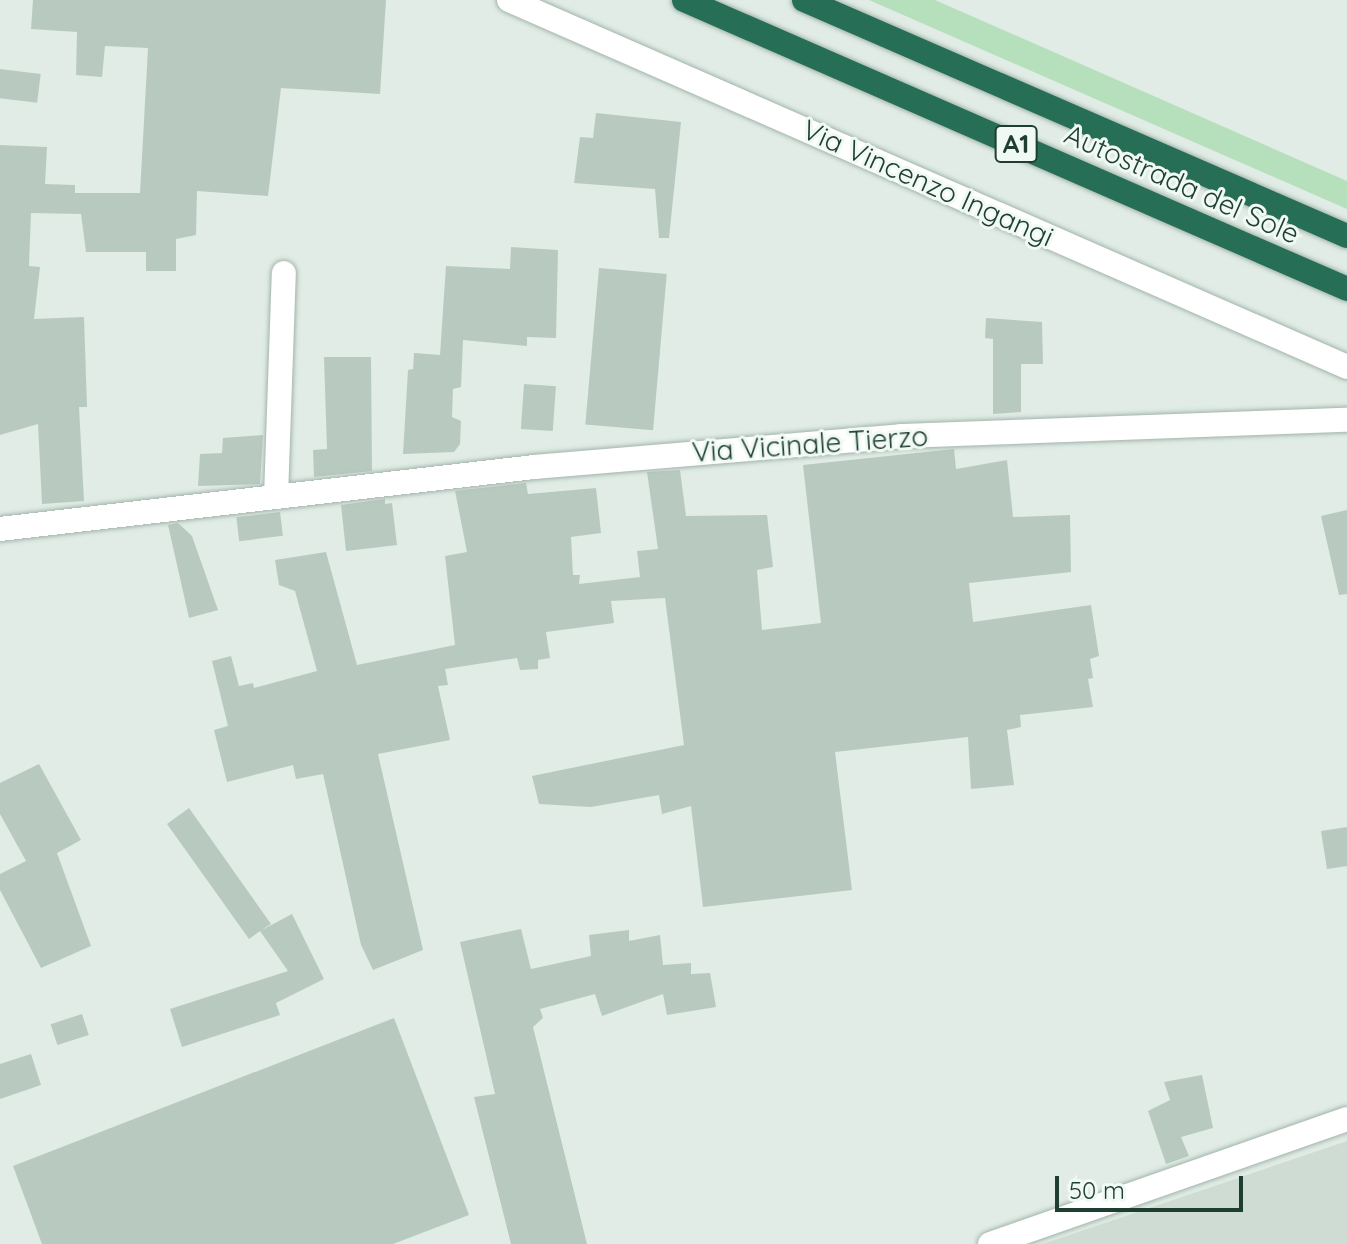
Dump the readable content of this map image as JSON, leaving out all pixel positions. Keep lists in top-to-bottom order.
{
  "streets": {
    "highway": ["A1", "Autostrada del Sole"],
    "street": ["Via Vincenzo Ingangi", "Via Vicinale Tierzo"]
  },
  "scale_bar": "50 m"
}
